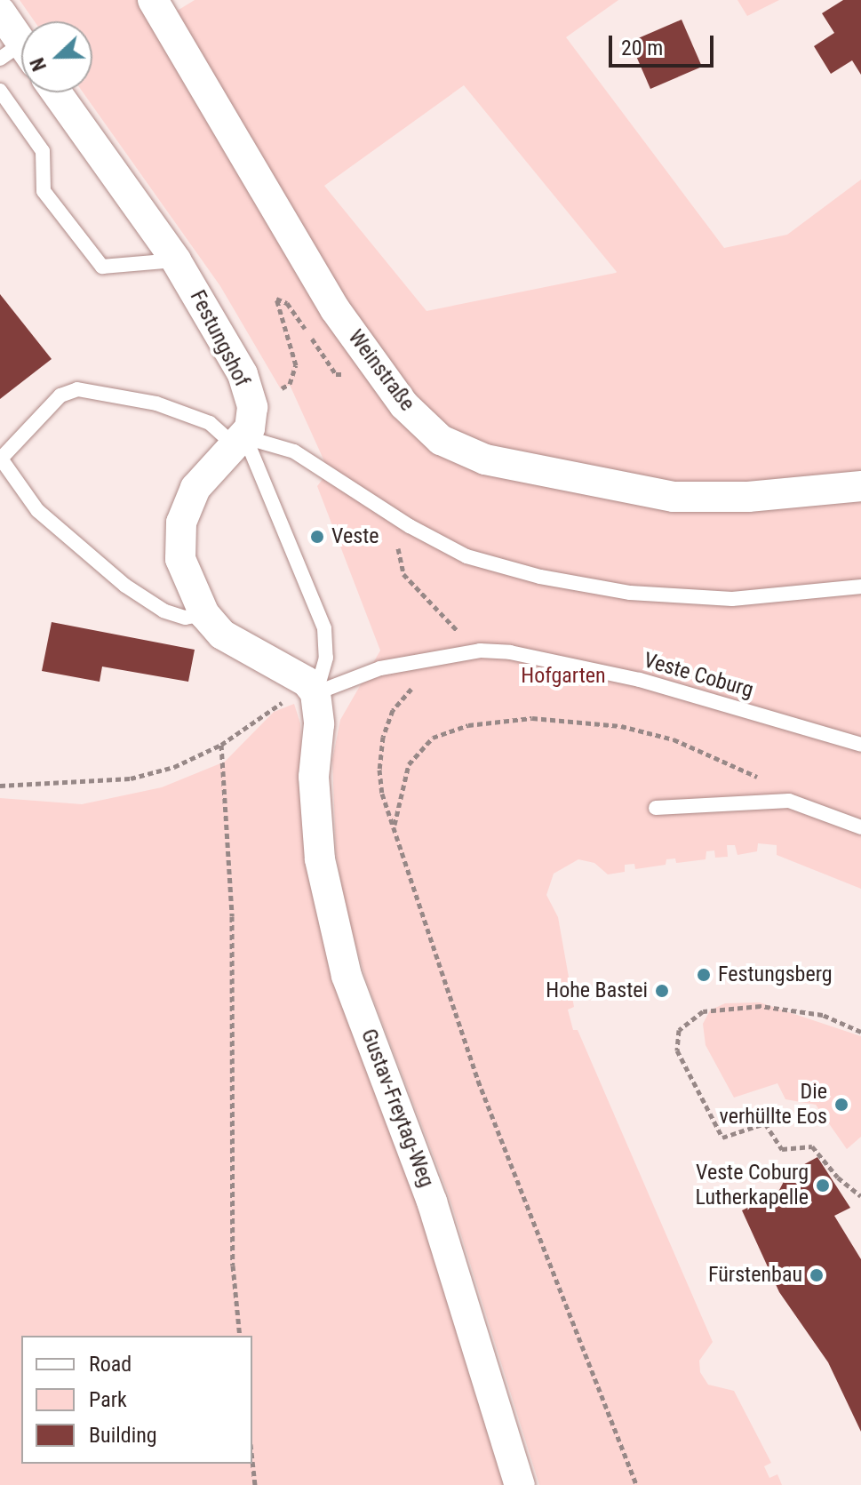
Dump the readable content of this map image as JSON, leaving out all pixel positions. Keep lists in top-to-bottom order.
{
  "streets": {
    "street": ["Festungshof", "Weinstraße", "Gustav-Freytag-Weg"],
    "lane": ["Veste Coburg"]
  },
  "crossings": [
    ["Veste Coburg", "Gustav-Freytag-Weg"]
  ],
  "parks": ["Hofgarten"],
  "places": [
    "Veste",
    "Festungsberg",
    "Hohe Bastei",
    "Die verhüllte Eos",
    "Veste Coburg Lutherkapelle",
    "Fürstenbau"
  ],
  "legend": ["Road", "Park", "Building"],
  "scale_bar": "20 m",
  "north": "left"
}
